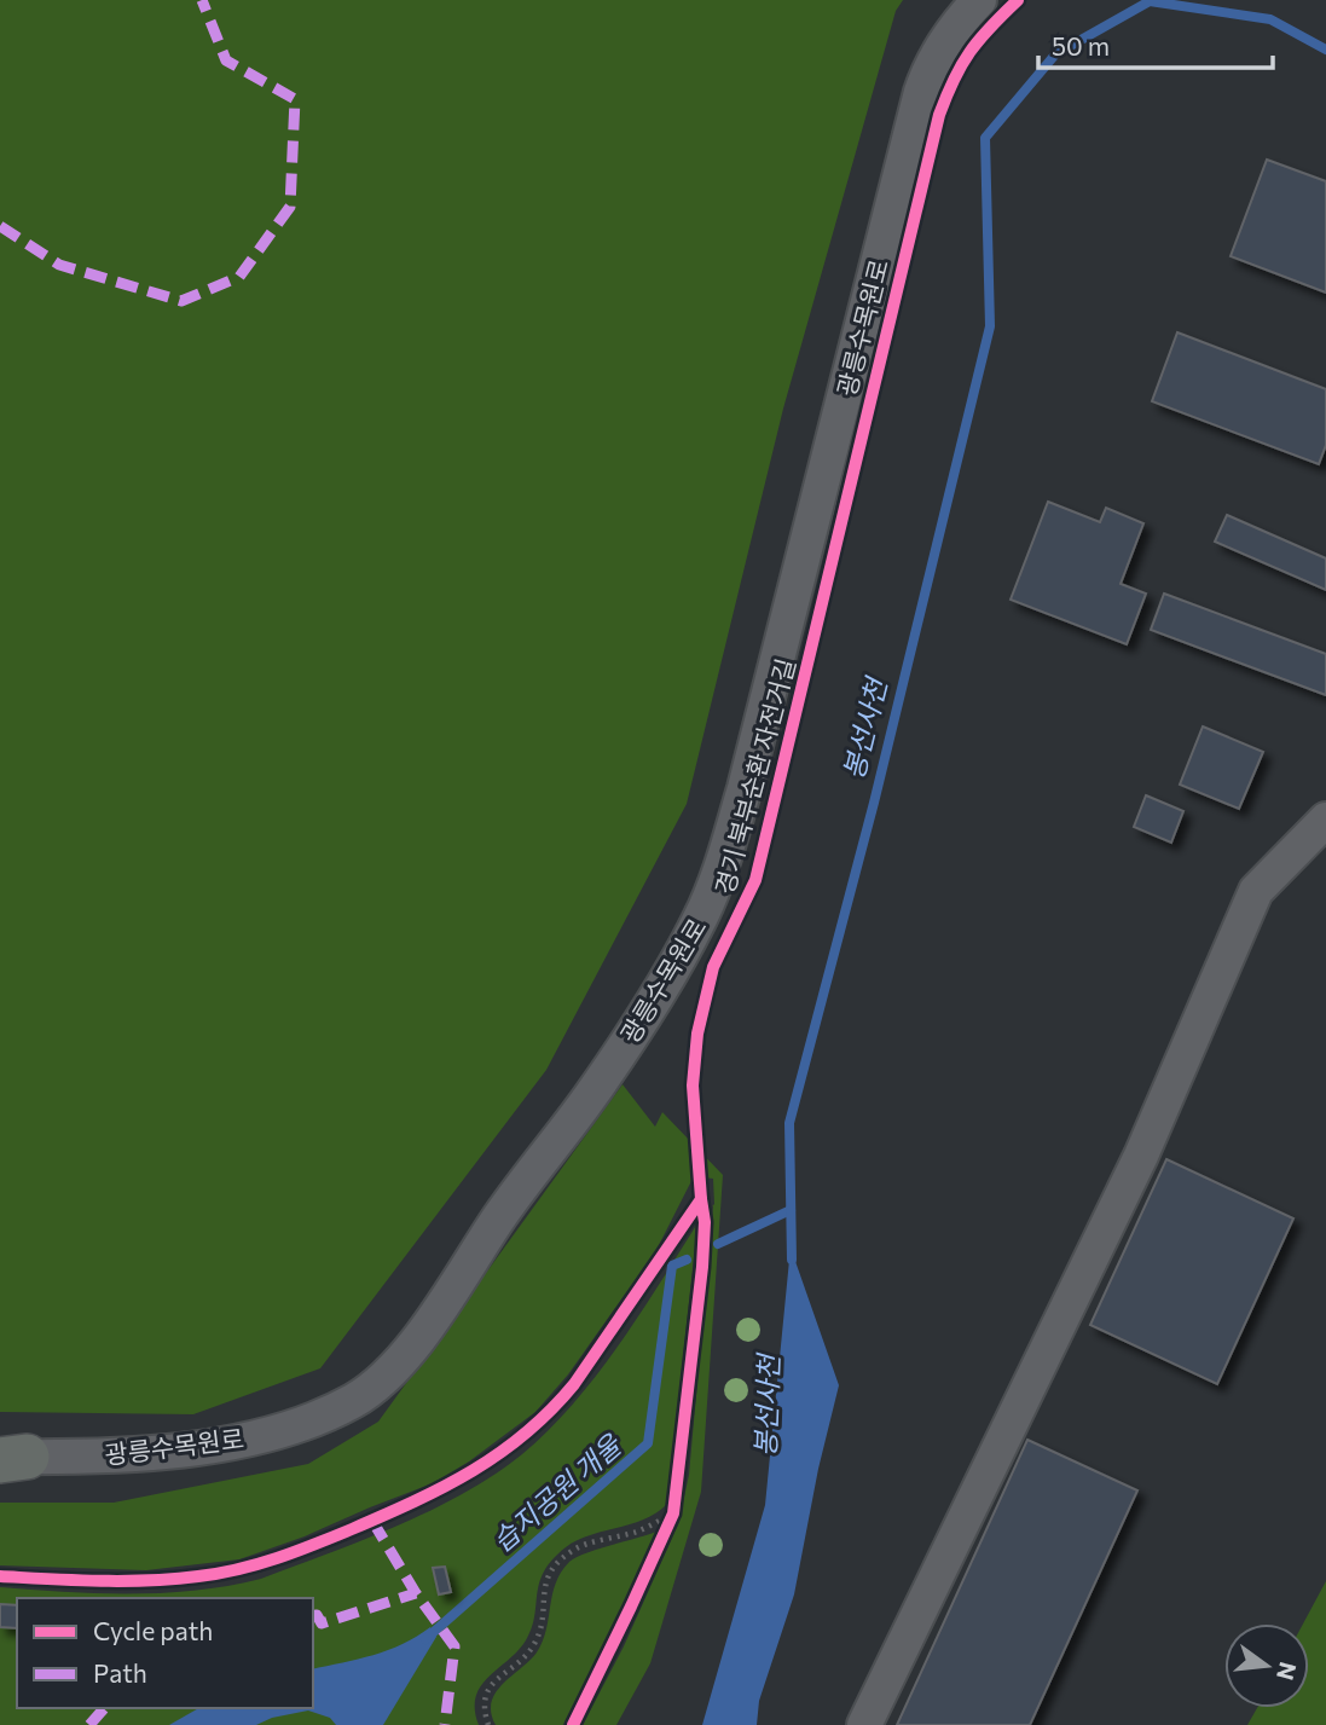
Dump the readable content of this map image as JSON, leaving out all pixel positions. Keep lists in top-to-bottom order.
{
  "streets": {
    "street": ["광릉수목원로"],
    "cycle path": ["경기 북부순환 자전거길"]
  },
  "water": ["봉선사천", "습지공원 개울"],
  "legend": ["Cycle path", "Path"],
  "scale_bar": "50 m",
  "north": "right"
}
